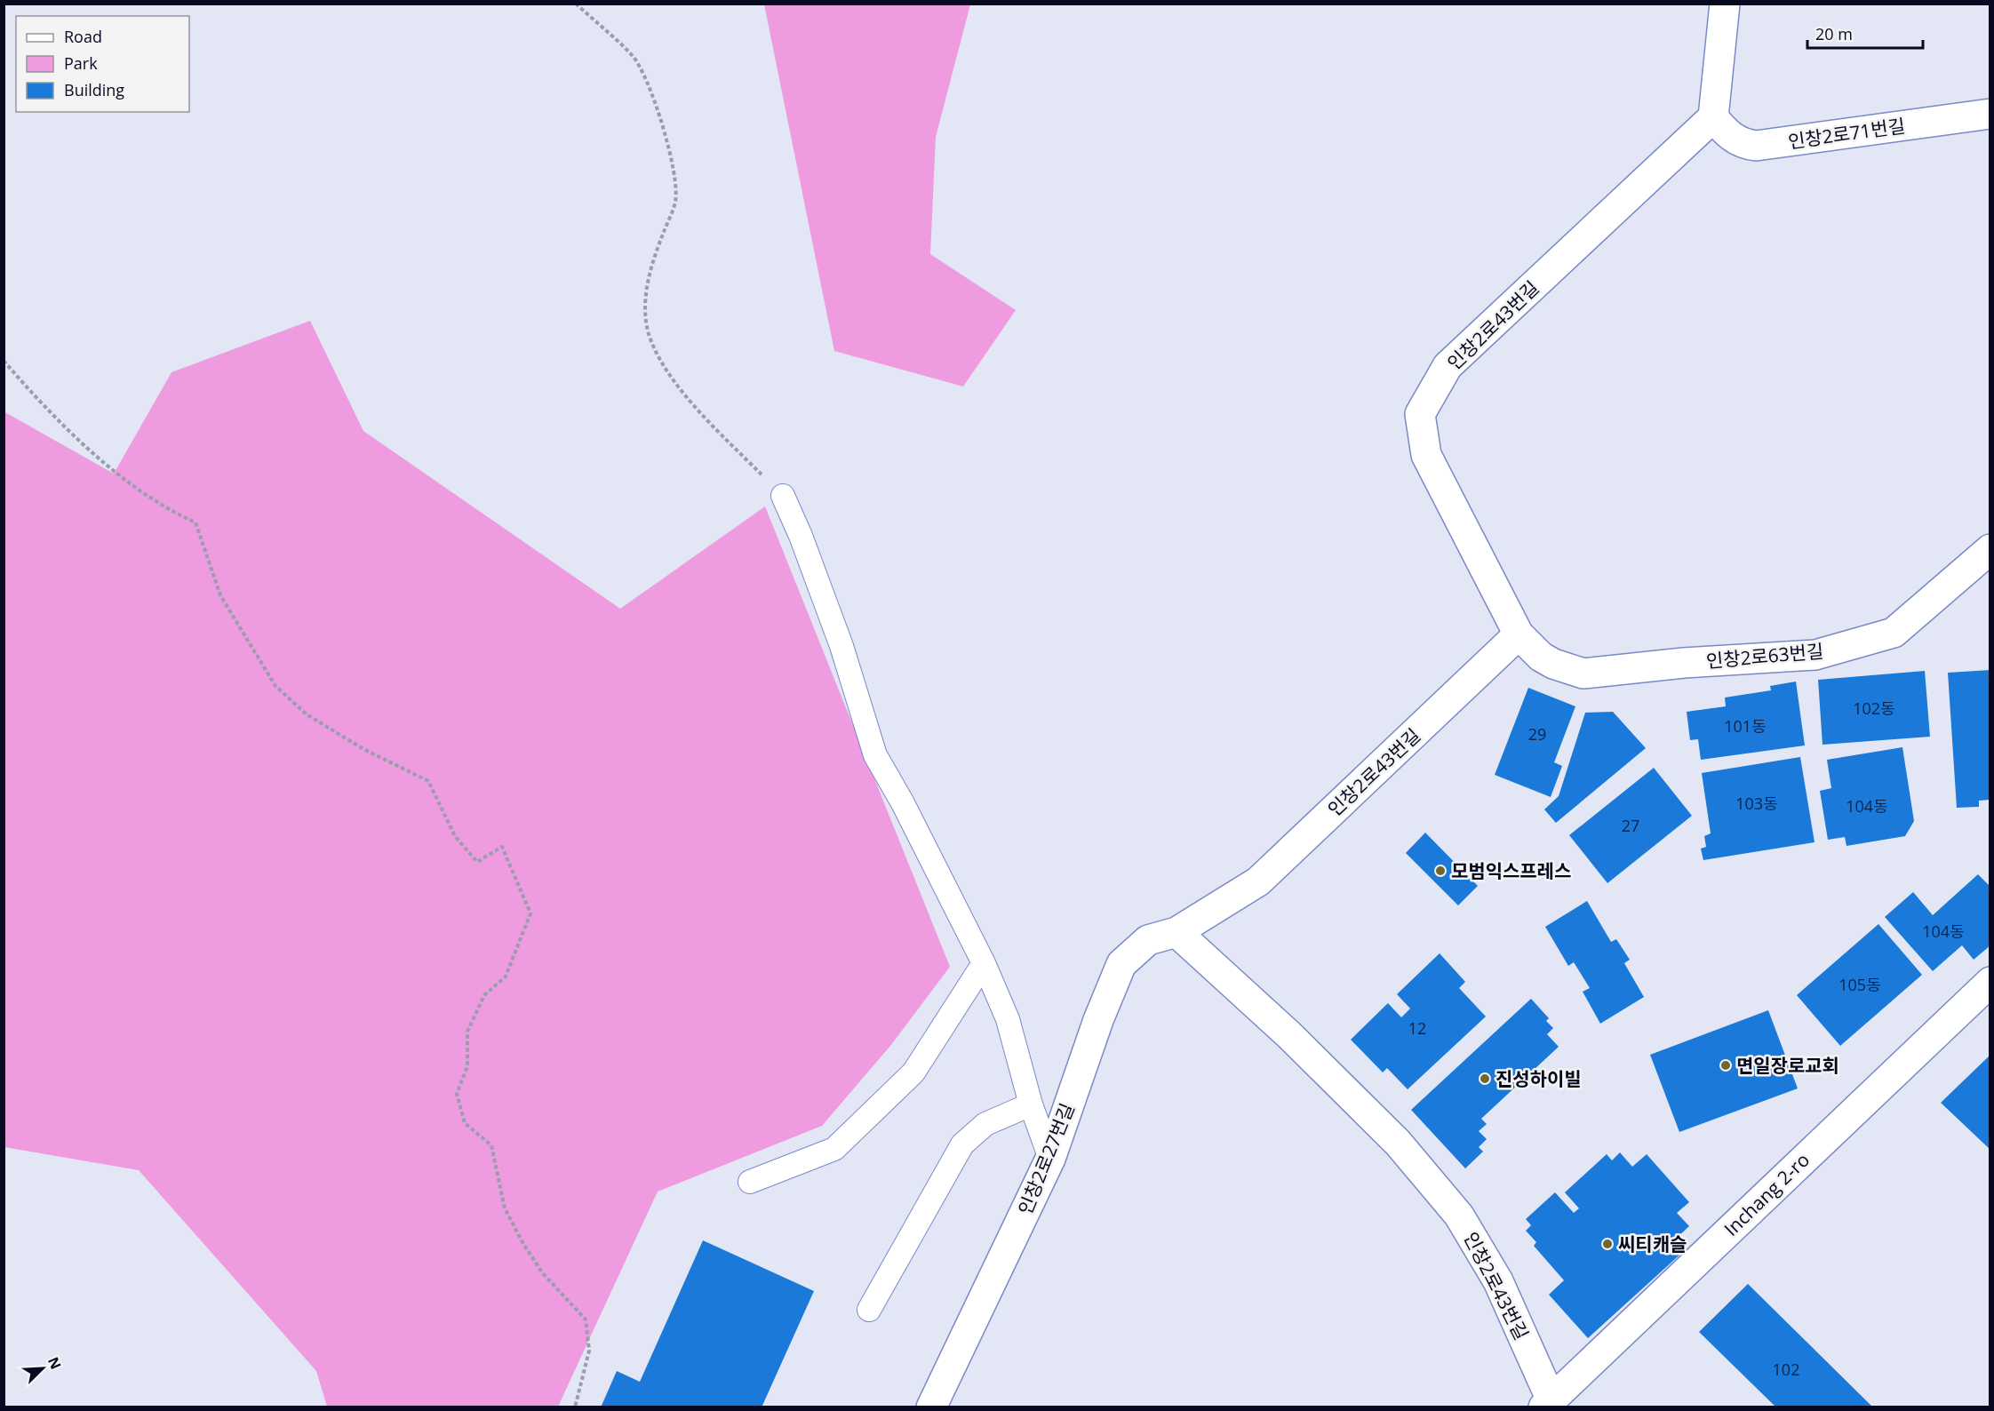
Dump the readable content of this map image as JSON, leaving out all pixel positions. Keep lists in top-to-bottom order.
{
  "streets": {
    "street": [
      "인창2로71번길",
      "인창2로43번길",
      "인창2로63번길",
      "인창2로27번길",
      "Inchang 2-ro"
    ]
  },
  "crossings": [
    ["인창2로71번길", "인창2로43번길"],
    ["인창2로43번길", "인창2로63번길"],
    ["인창2로43번길", "인창2로27번길"],
    ["인창2로43번길", "Inchang 2-ro"]
  ],
  "places": [
    "모범익스프레스",
    "면일장로교회",
    "진성하이빌",
    "씨티캐슬"
  ],
  "house_numbers": [
    "102동",
    "101동",
    "29",
    "103동",
    "104동",
    "27",
    "104동",
    "105동",
    "12",
    "102"
  ],
  "legend": ["Road", "Park", "Building"],
  "scale_bar": "20 m",
  "north": "top right"
}
